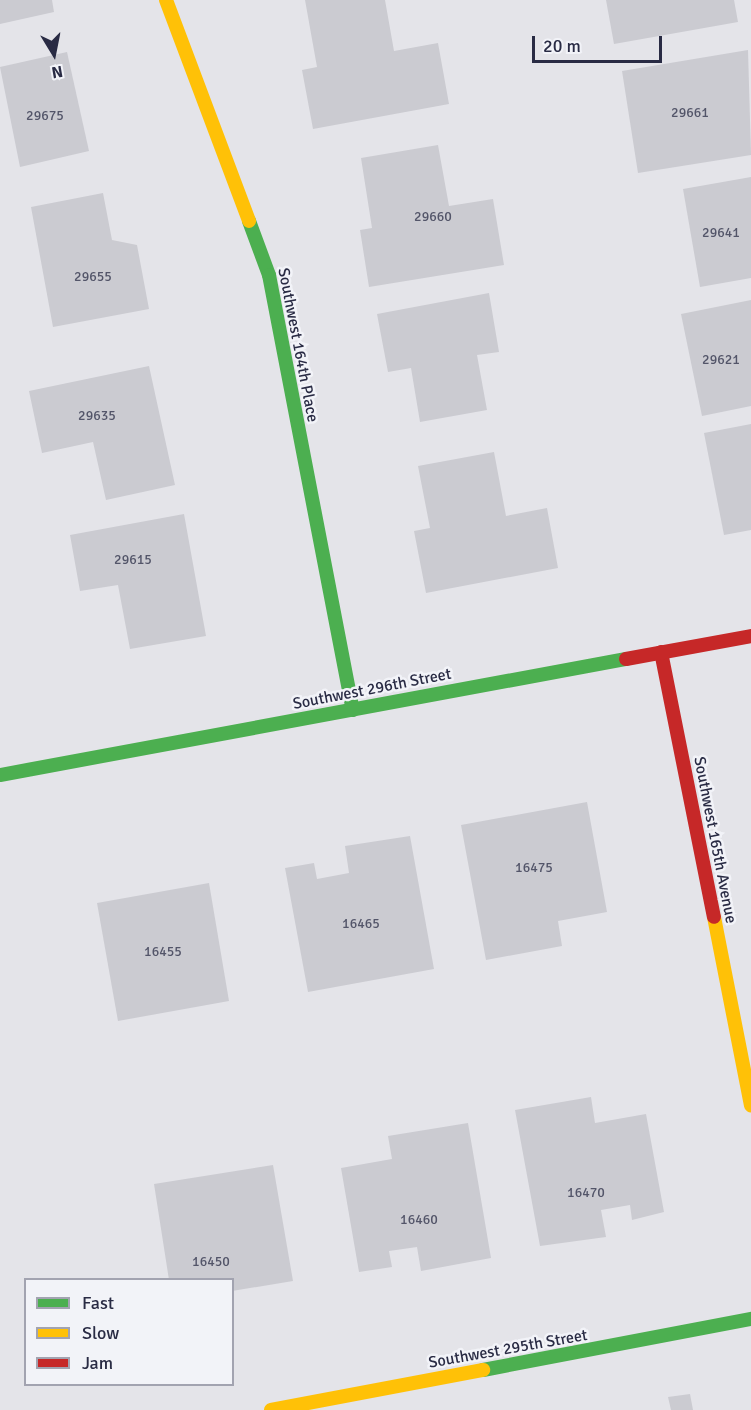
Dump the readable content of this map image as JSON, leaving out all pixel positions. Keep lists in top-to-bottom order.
{
  "streets": {
    "street": [
      "Southwest 164th Place",
      "Southwest 296th Street",
      "Southwest 165th Avenue",
      "Southwest 295th Street"
    ]
  },
  "crossings": [
    ["Southwest 164th Place", "Southwest 296th Street"],
    ["Southwest 296th Street", "Southwest 165th Avenue"]
  ],
  "house_numbers": [
    "29661",
    "29675",
    "29660",
    "29641",
    "29655",
    "29621",
    "29635",
    "29615",
    "16475",
    "16465",
    "16455",
    "16470",
    "16460",
    "16450"
  ],
  "legend": ["Fast", "Slow", "Jam"],
  "scale_bar": "20 m",
  "north": "bottom"
}
